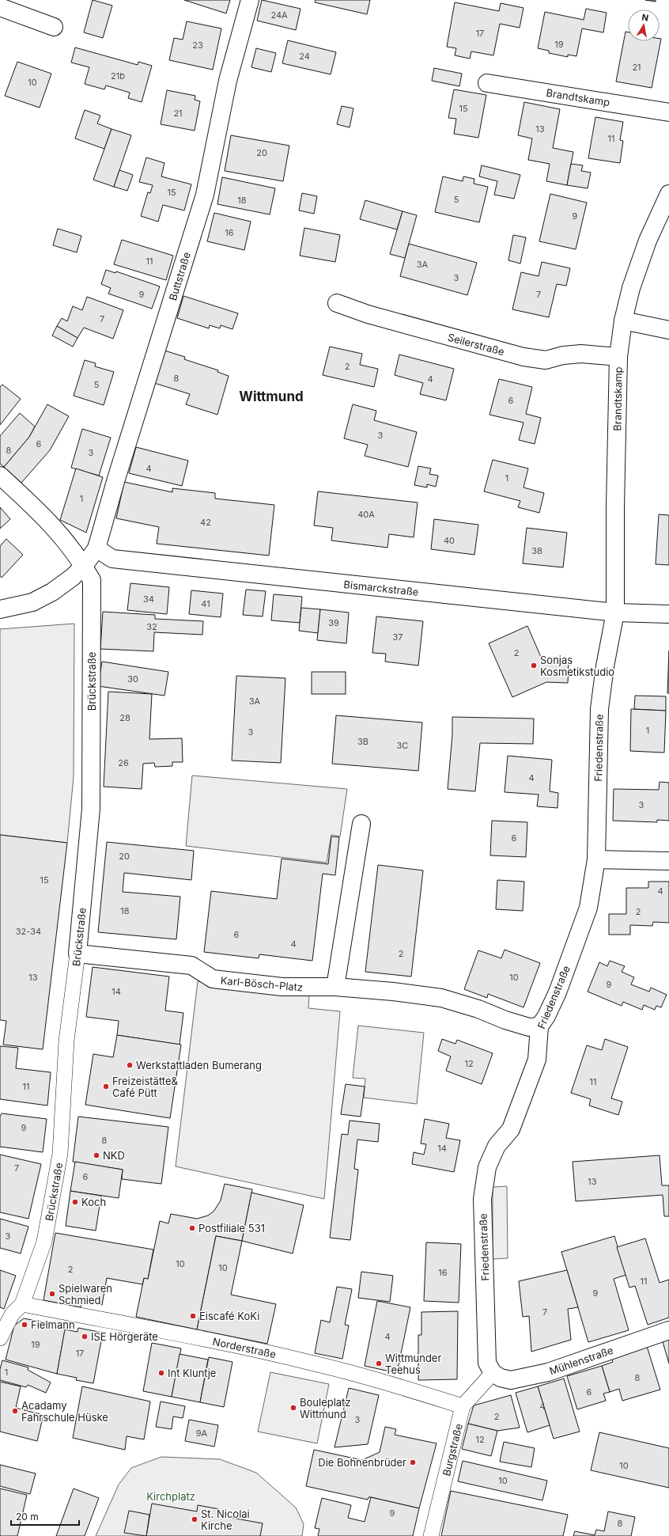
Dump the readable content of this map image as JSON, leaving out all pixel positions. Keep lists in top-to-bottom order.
{
  "streets": {
    "street": [
      "Brandtskamp",
      "Buttstraße",
      "Seilerstraße",
      "Bismarckstraße",
      "Brückstraße",
      "Friedenstraße",
      "Karl-Bösch-Platz",
      "Norderstraße",
      "Mühlenstraße",
      "Burgstraße"
    ]
  },
  "crossings": [
    ["Brandtskamp", "Seilerstraße"],
    ["Brandtskamp", "Bismarckstraße"],
    ["Brandtskamp", "Friedenstraße"],
    ["Buttstraße", "Bismarckstraße"],
    ["Bismarckstraße", "Friedenstraße"],
    ["Brückstraße", "Karl-Bösch-Platz"],
    ["Brückstraße", "Norderstraße"],
    ["Friedenstraße", "Karl-Bösch-Platz"],
    ["Friedenstraße", "Mühlenstraße"],
    ["Friedenstraße", "Burgstraße"],
    ["Norderstraße", "Burgstraße"],
    ["Mühlenstraße", "Burgstraße"]
  ],
  "districts": ["Wittmund"],
  "parks": ["Kirchplatz"],
  "places": [
    "Sonjas Kosmetikstudio",
    "Werkstattladen Bumerang",
    "Freizeistätte& Café Pütt",
    "NKD",
    "Koch",
    "Postfiliale 531",
    "Spielwaren Schmied",
    "Eiscafé KoKi",
    "Fielmann",
    "ISE Hörgeräte",
    "Wittmunder Teehus",
    "Int Kluntje",
    "Bouleplatz Wittmund",
    "Acadamy Fahrschule Hüske",
    "Die Bohnenbrüder",
    "St. Nicolai Kirche"
  ],
  "house_numbers": [
    "24A",
    "17",
    "19",
    "23",
    "24",
    "21",
    "21b",
    "10",
    "15",
    "21",
    "13",
    "11",
    "20",
    "15",
    "5",
    "18",
    "9",
    "16",
    "11",
    "3A",
    "3",
    "9",
    "7",
    "7",
    "2",
    "8",
    "4",
    "5",
    "6",
    "3",
    "6",
    "8",
    "3",
    "4",
    "1",
    "1",
    "40A",
    "42",
    "40",
    "38",
    "34",
    "41",
    "39",
    "32",
    "37",
    "2",
    "30",
    "3A",
    "28",
    "1",
    "3",
    "3B",
    "3C",
    "26",
    "4",
    "3",
    "6",
    "20",
    "15",
    "4",
    "18",
    "2",
    "32-34",
    "6",
    "4",
    "2",
    "13",
    "10",
    "9",
    "14",
    "12",
    "11",
    "11",
    "9",
    "8",
    "14",
    "7",
    "6",
    "13",
    "3",
    "10",
    "10",
    "2",
    "16",
    "11",
    "9",
    "7",
    "4",
    "19",
    "17",
    "1",
    "8",
    "6",
    "4",
    "2",
    "3",
    "9A",
    "12",
    "10",
    "10",
    "9",
    "8"
  ],
  "scale_bar": "20 m",
  "north": "top"
}
